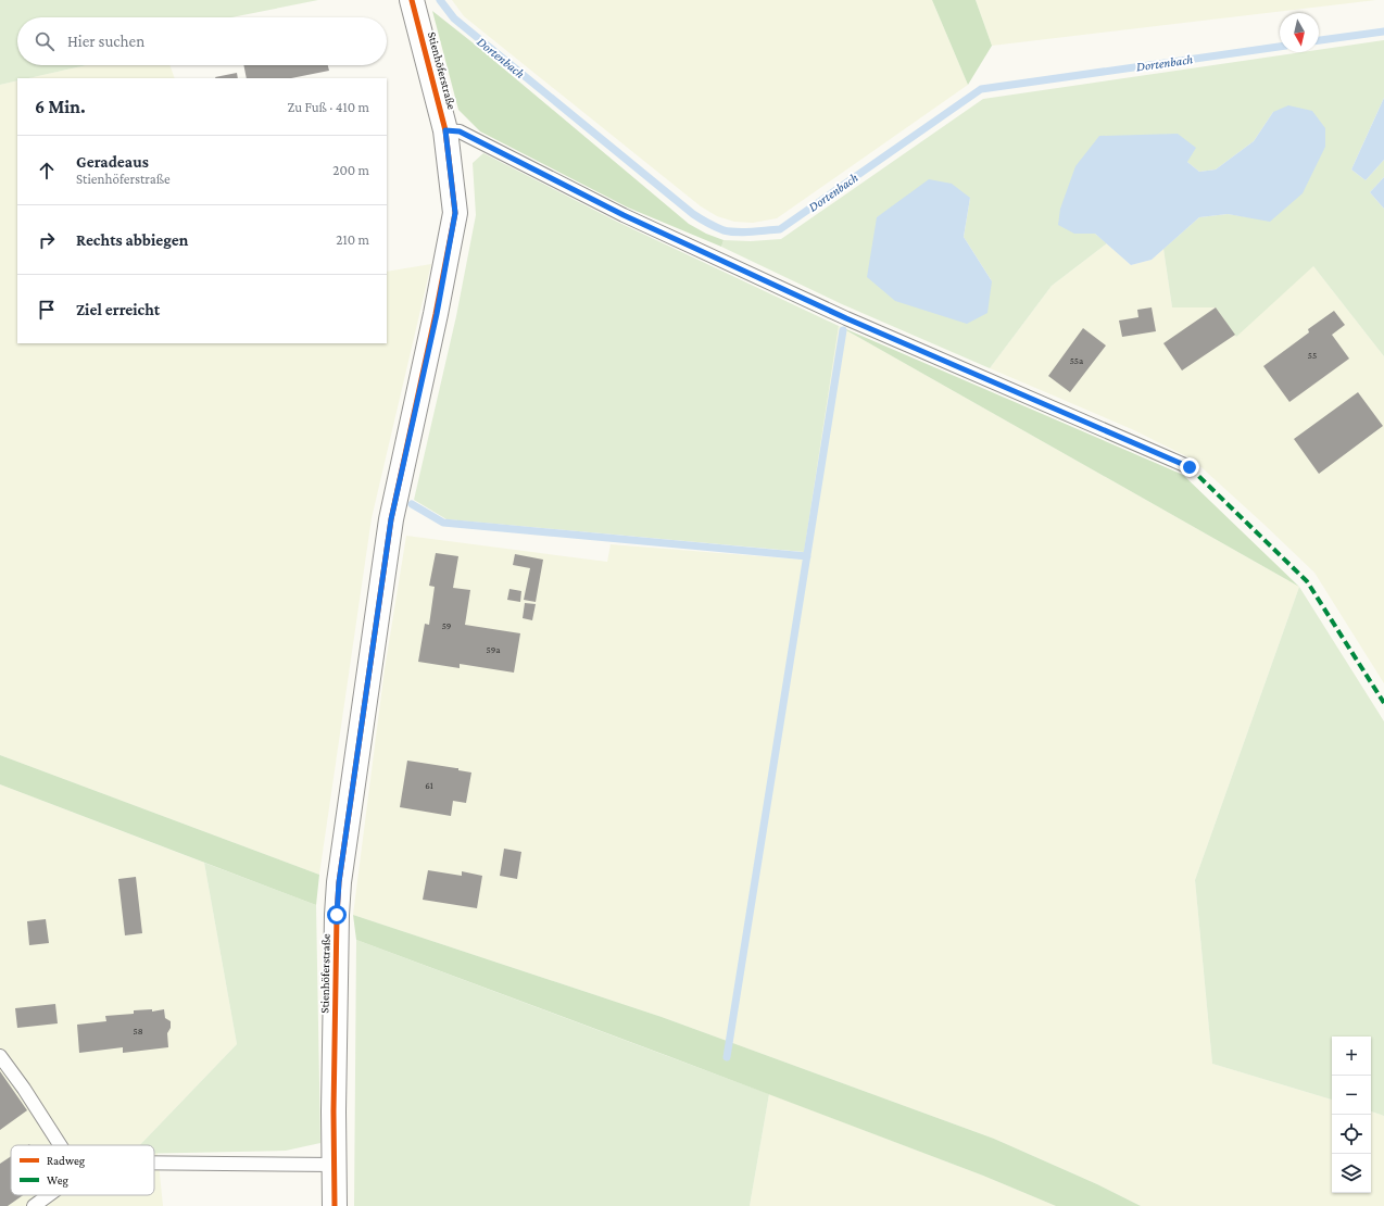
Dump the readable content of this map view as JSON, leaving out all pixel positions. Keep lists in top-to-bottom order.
{
  "streets": {
    "street": ["Stienhöferstraße"]
  },
  "water": ["Dortenbach"],
  "house_numbers": [
    "55",
    "55a",
    "59",
    "59a",
    "61",
    "58"
  ],
  "legend": ["Radweg", "Weg"],
  "north": "bottom",
  "page": {
    "search": "Hier suchen",
    "heading": ["6 Min.", "Zu Fuß · 410 m"],
    "list": [
      ["Geradeaus", "Stienhöferstraße", "200 m"],
      ["Rechts abbiegen", "210 m"],
      "Ziel erreicht"
    ],
    "map_buttons": ["+", "−"]
  }
}
